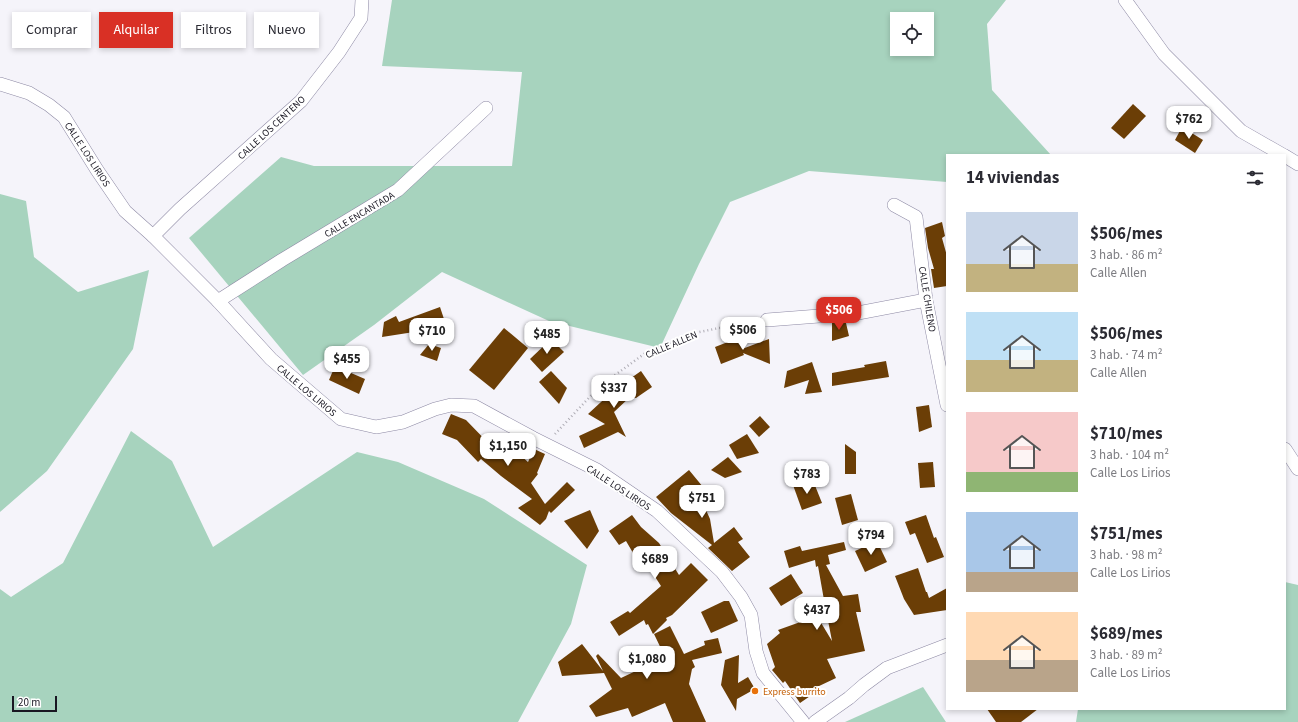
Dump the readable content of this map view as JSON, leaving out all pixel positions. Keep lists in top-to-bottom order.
{
  "streets": {
    "street": [
      "CALLE LOS CENTENO",
      "CALLE LOS LIRIOS",
      "CALLE ENCANTADA",
      "CALLE CHILENO"
    ],
    "path": ["CALLE ALLEN"]
  },
  "crossings": [
    ["CALLE LOS CENTENO", "CALLE LOS LIRIOS"],
    ["CALLE LOS LIRIOS", "CALLE ENCANTADA"],
    ["CALLE LOS LIRIOS", "CALLE ALLEN"]
  ],
  "places": ["Express burrito"],
  "scale_bar": "20 m",
  "page": {
    "chip": [
      "Comprar",
      "Alquilar",
      "Filtros",
      "Nuevo"
    ],
    "price": [
      "$762",
      "$506",
      "$506",
      "$710",
      "$485",
      "$455",
      "$337",
      "$1,150",
      "$783",
      "$751",
      "$794",
      "$689",
      "$437",
      "$1,080"
    ],
    "heading": "14 viviendas",
    "list": [
      {
        "name": "$506/mes",
        "note": "3 hab. · 86 m² · Calle Allen"
      },
      {
        "name": "$506/mes",
        "note": "3 hab. · 74 m² · Calle Allen"
      },
      {
        "name": "$710/mes",
        "note": "3 hab. · 104 m² · Calle Los Lirios"
      },
      {
        "name": "$751/mes",
        "note": "3 hab. · 98 m² · Calle Los Lirios"
      },
      {
        "name": "$689/mes",
        "note": "3 hab. · 89 m² · Calle Los Lirios"
      }
    ],
    "scale": "20 m"
  }
}
